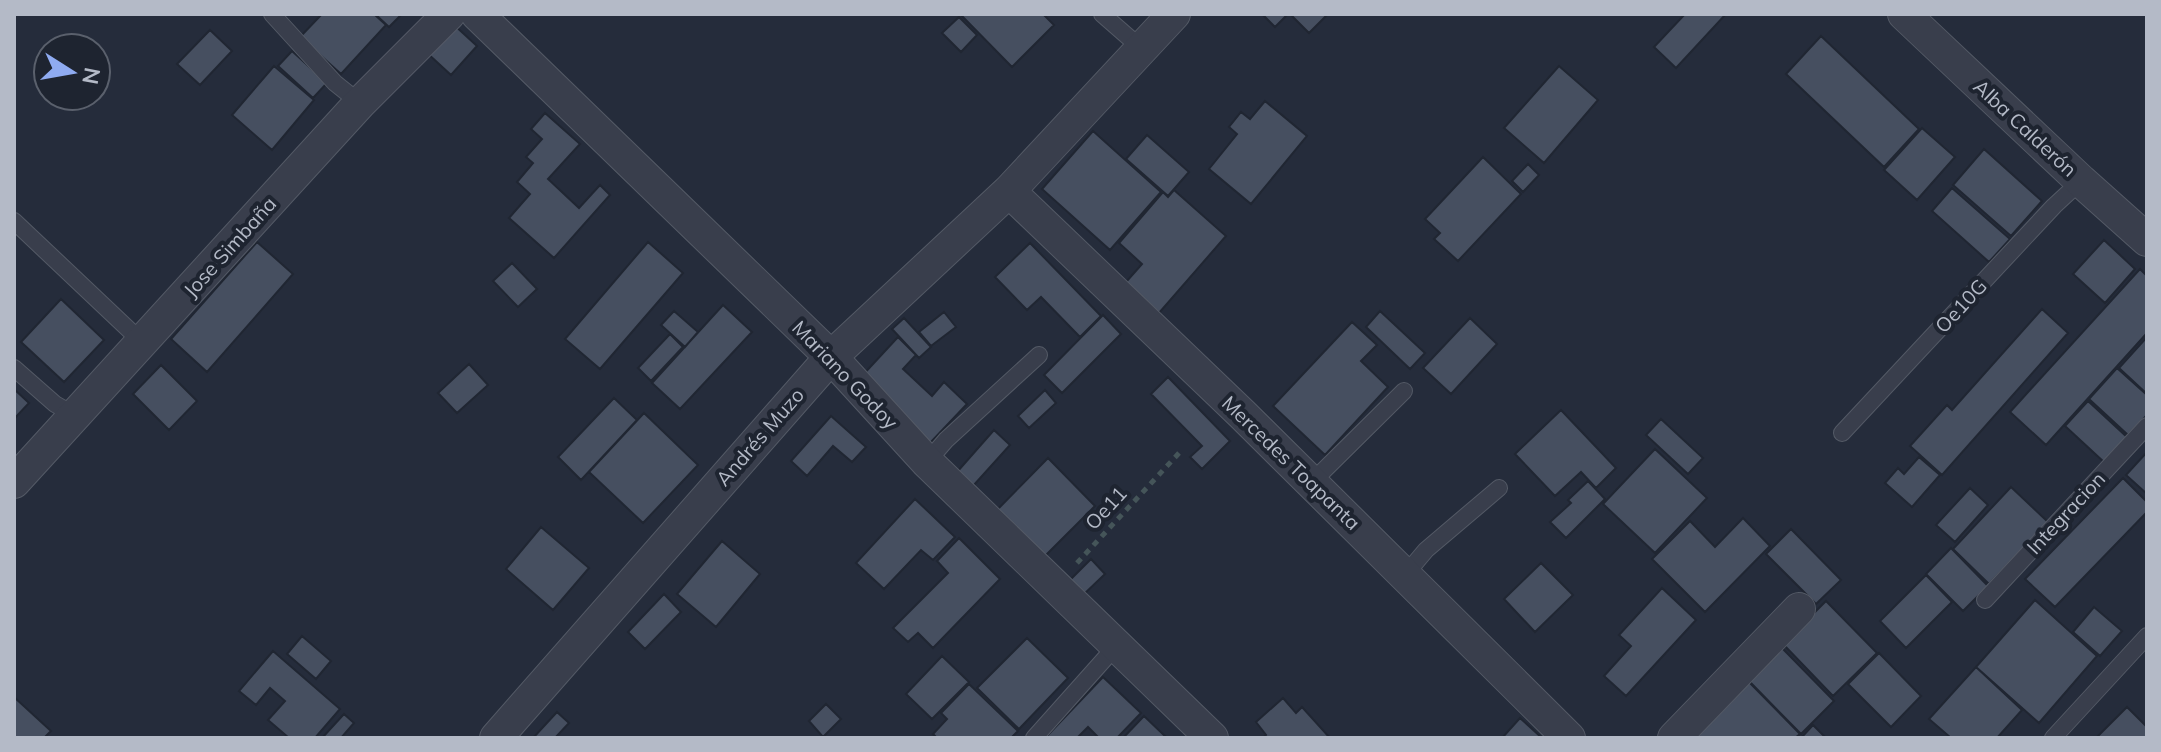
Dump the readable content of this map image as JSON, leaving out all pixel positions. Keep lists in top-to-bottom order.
{
  "streets": {
    "street": [
      "Alba Calderón",
      "Jose Simbaña",
      "Mariano Godoy",
      "Andrés Muzo",
      "Mercedes Toapanta"
    ],
    "lane": ["Oe10G", "Integracion"],
    "path": ["Oe11"]
  },
  "crossings": [
    ["Alba Calderón", "Oe10G"],
    ["Mariano Godoy", "Andrés Muzo"],
    ["Mariano Godoy", "Oe11"],
    ["Andrés Muzo", "Mercedes Toapanta"]
  ],
  "north": "right"
}
